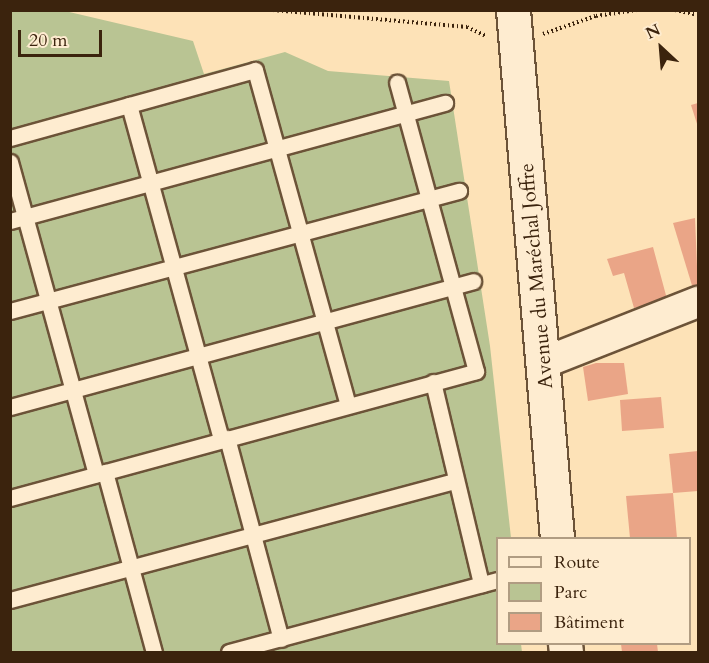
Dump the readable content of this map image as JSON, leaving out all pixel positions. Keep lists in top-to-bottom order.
{
  "streets": {
    "main road": ["Avenue du Maréchal Joffre"]
  },
  "legend": ["Route", "Parc", "Bâtiment"],
  "scale_bar": "20 m",
  "north": "top left"
}
